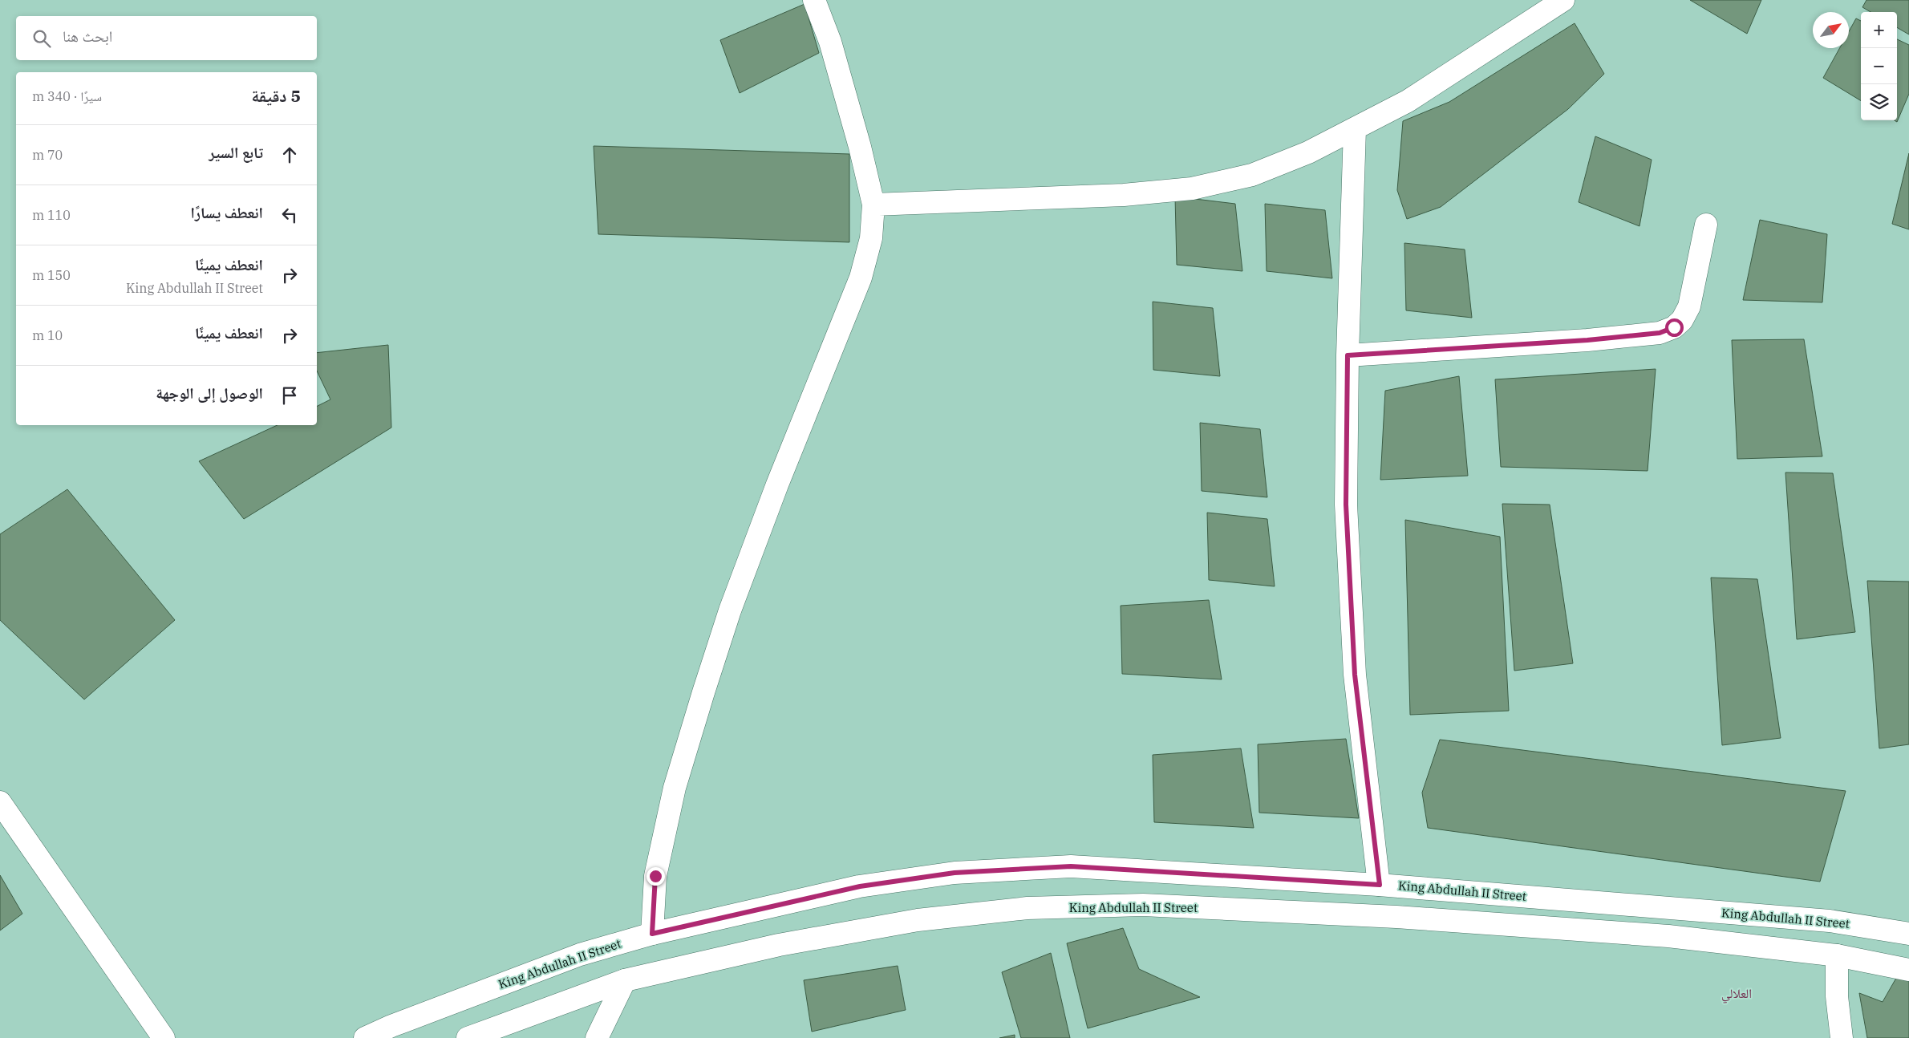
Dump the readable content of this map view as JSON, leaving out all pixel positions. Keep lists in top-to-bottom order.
{
  "streets": {
    "street": ["King Abdullah II Street"]
  },
  "districts": ["العلالي"],
  "north": "top right",
  "page": {
    "map_buttons": ["+", "−"],
    "search": "ابحث هنا",
    "heading": ["5 دقيقة", "سيرًا · 340 m"],
    "list": [
      ["تابع السير", "70 m"],
      ["انعطف يسارًا", "110 m"],
      ["انعطف يمينًا", "King Abdullah II Street", "150 m"],
      ["انعطف يمينًا", "10 m"],
      "الوصول إلى الوجهة"
    ]
  }
}
